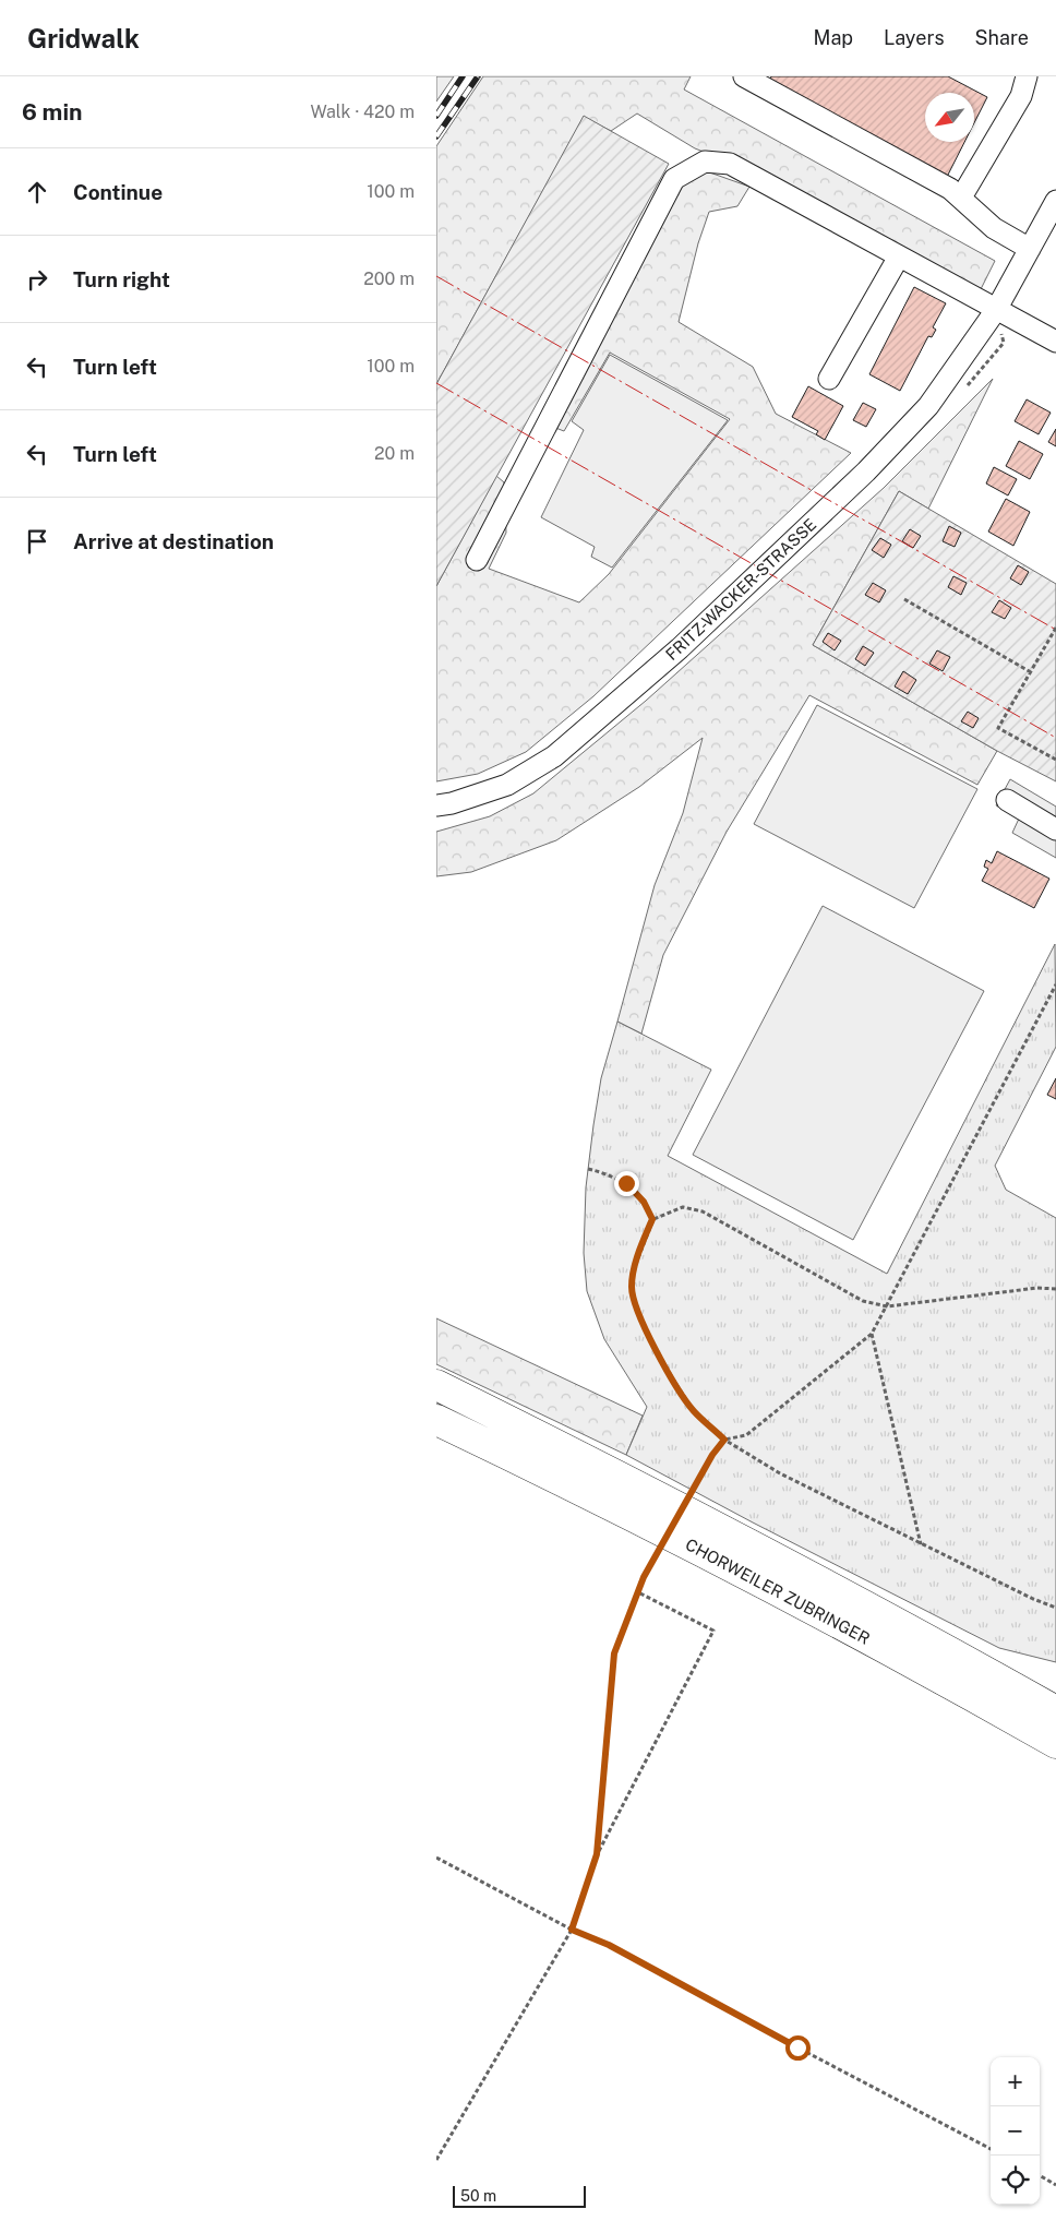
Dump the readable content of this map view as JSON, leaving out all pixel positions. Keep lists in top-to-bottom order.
{
  "streets": {
    "highway": ["CHORWEILER ZUBRINGER"],
    "street": ["FRITZ-WACKER-STRASSE"]
  },
  "scale_bar": "50 m",
  "north": "bottom left",
  "page": {
    "header": "Gridwalk",
    "nav": ["Map", "Layers", "Share"],
    "heading": ["6 min", "Walk · 420 m"],
    "list": [
      ["Continue", "100 m"],
      ["Turn right", "200 m"],
      ["Turn left", "100 m"],
      ["Turn left", "20 m"],
      "Arrive at destination"
    ],
    "map_buttons": ["+", "−"],
    "scale": "50 m"
  }
}
